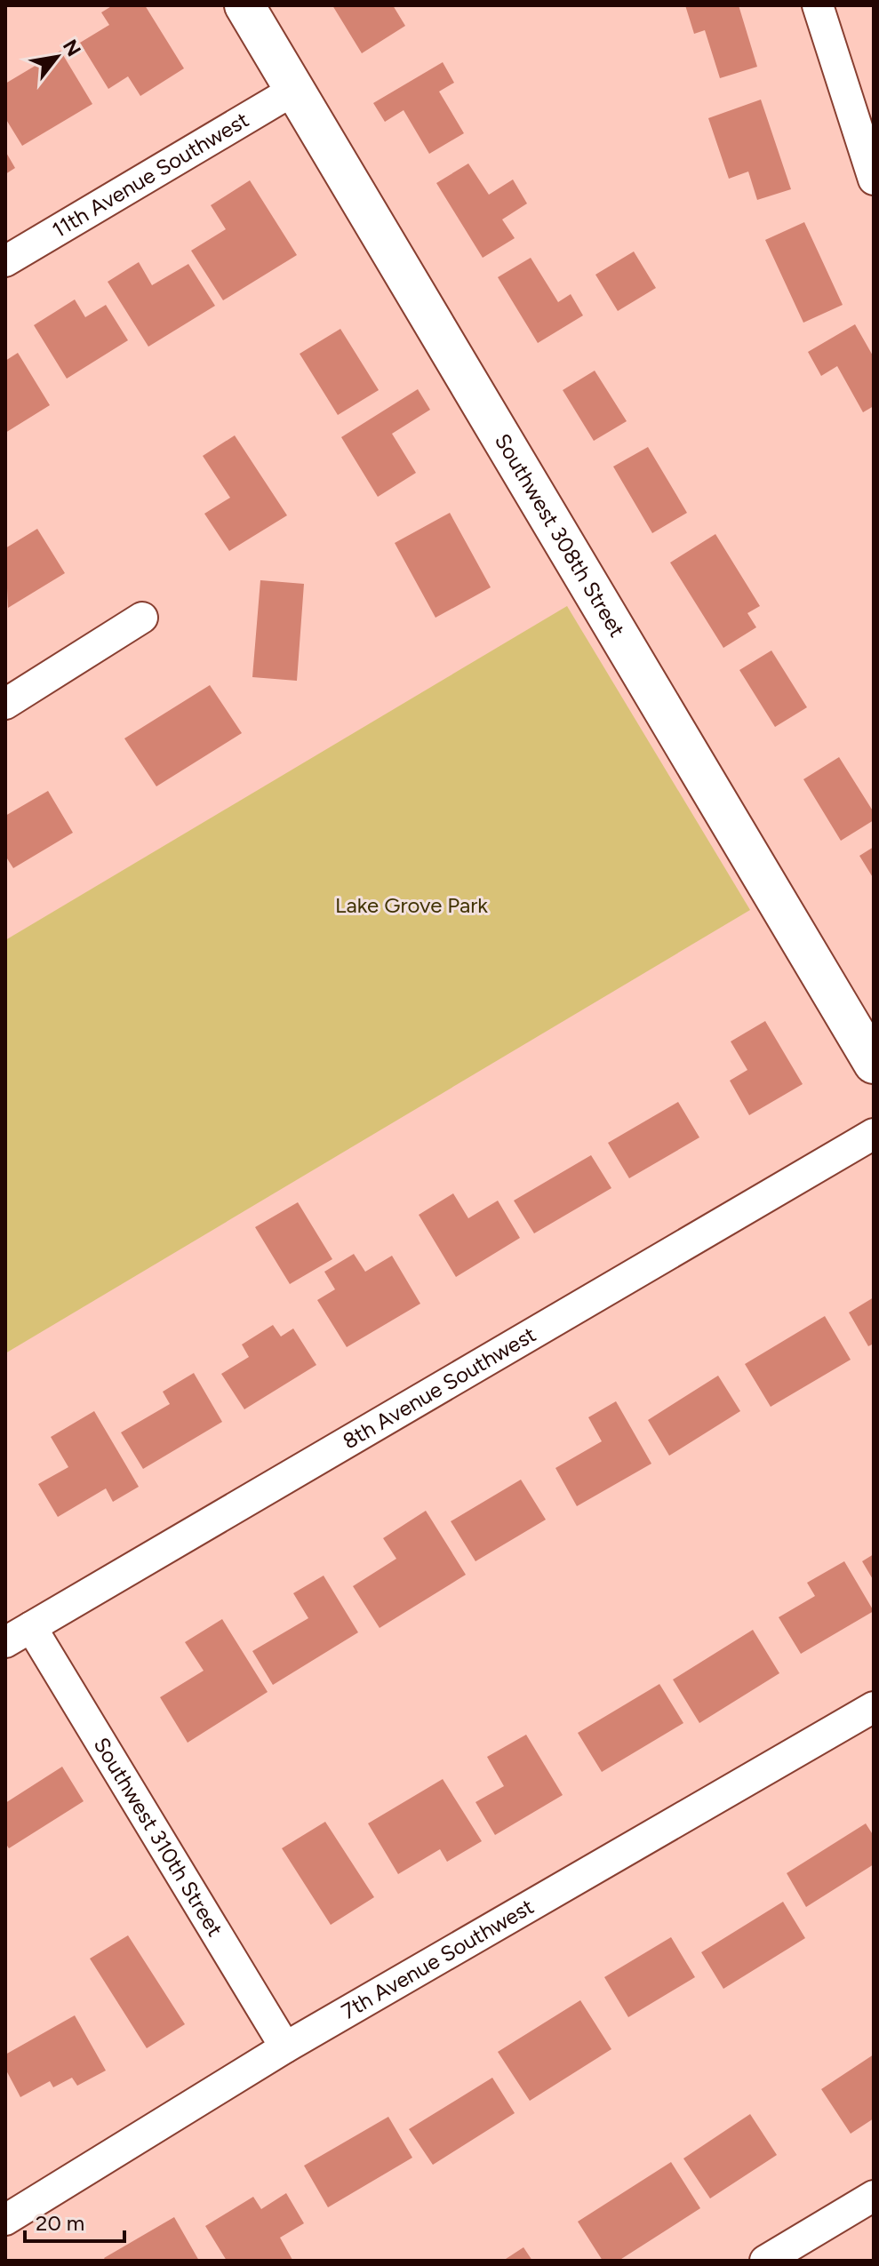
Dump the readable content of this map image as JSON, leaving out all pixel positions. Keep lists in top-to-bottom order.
{
  "streets": {
    "street": [
      "11th Avenue Southwest",
      "Southwest 308th Street",
      "8th Avenue Southwest",
      "Southwest 310th Street",
      "7th Avenue Southwest"
    ]
  },
  "crossings": [
    ["11th Avenue Southwest", "Southwest 308th Street"],
    ["8th Avenue Southwest", "Southwest 310th Street"],
    ["Southwest 310th Street", "7th Avenue Southwest"]
  ],
  "parks": ["Lake Grove Park"],
  "scale_bar": "20 m",
  "north": "top right"
}
